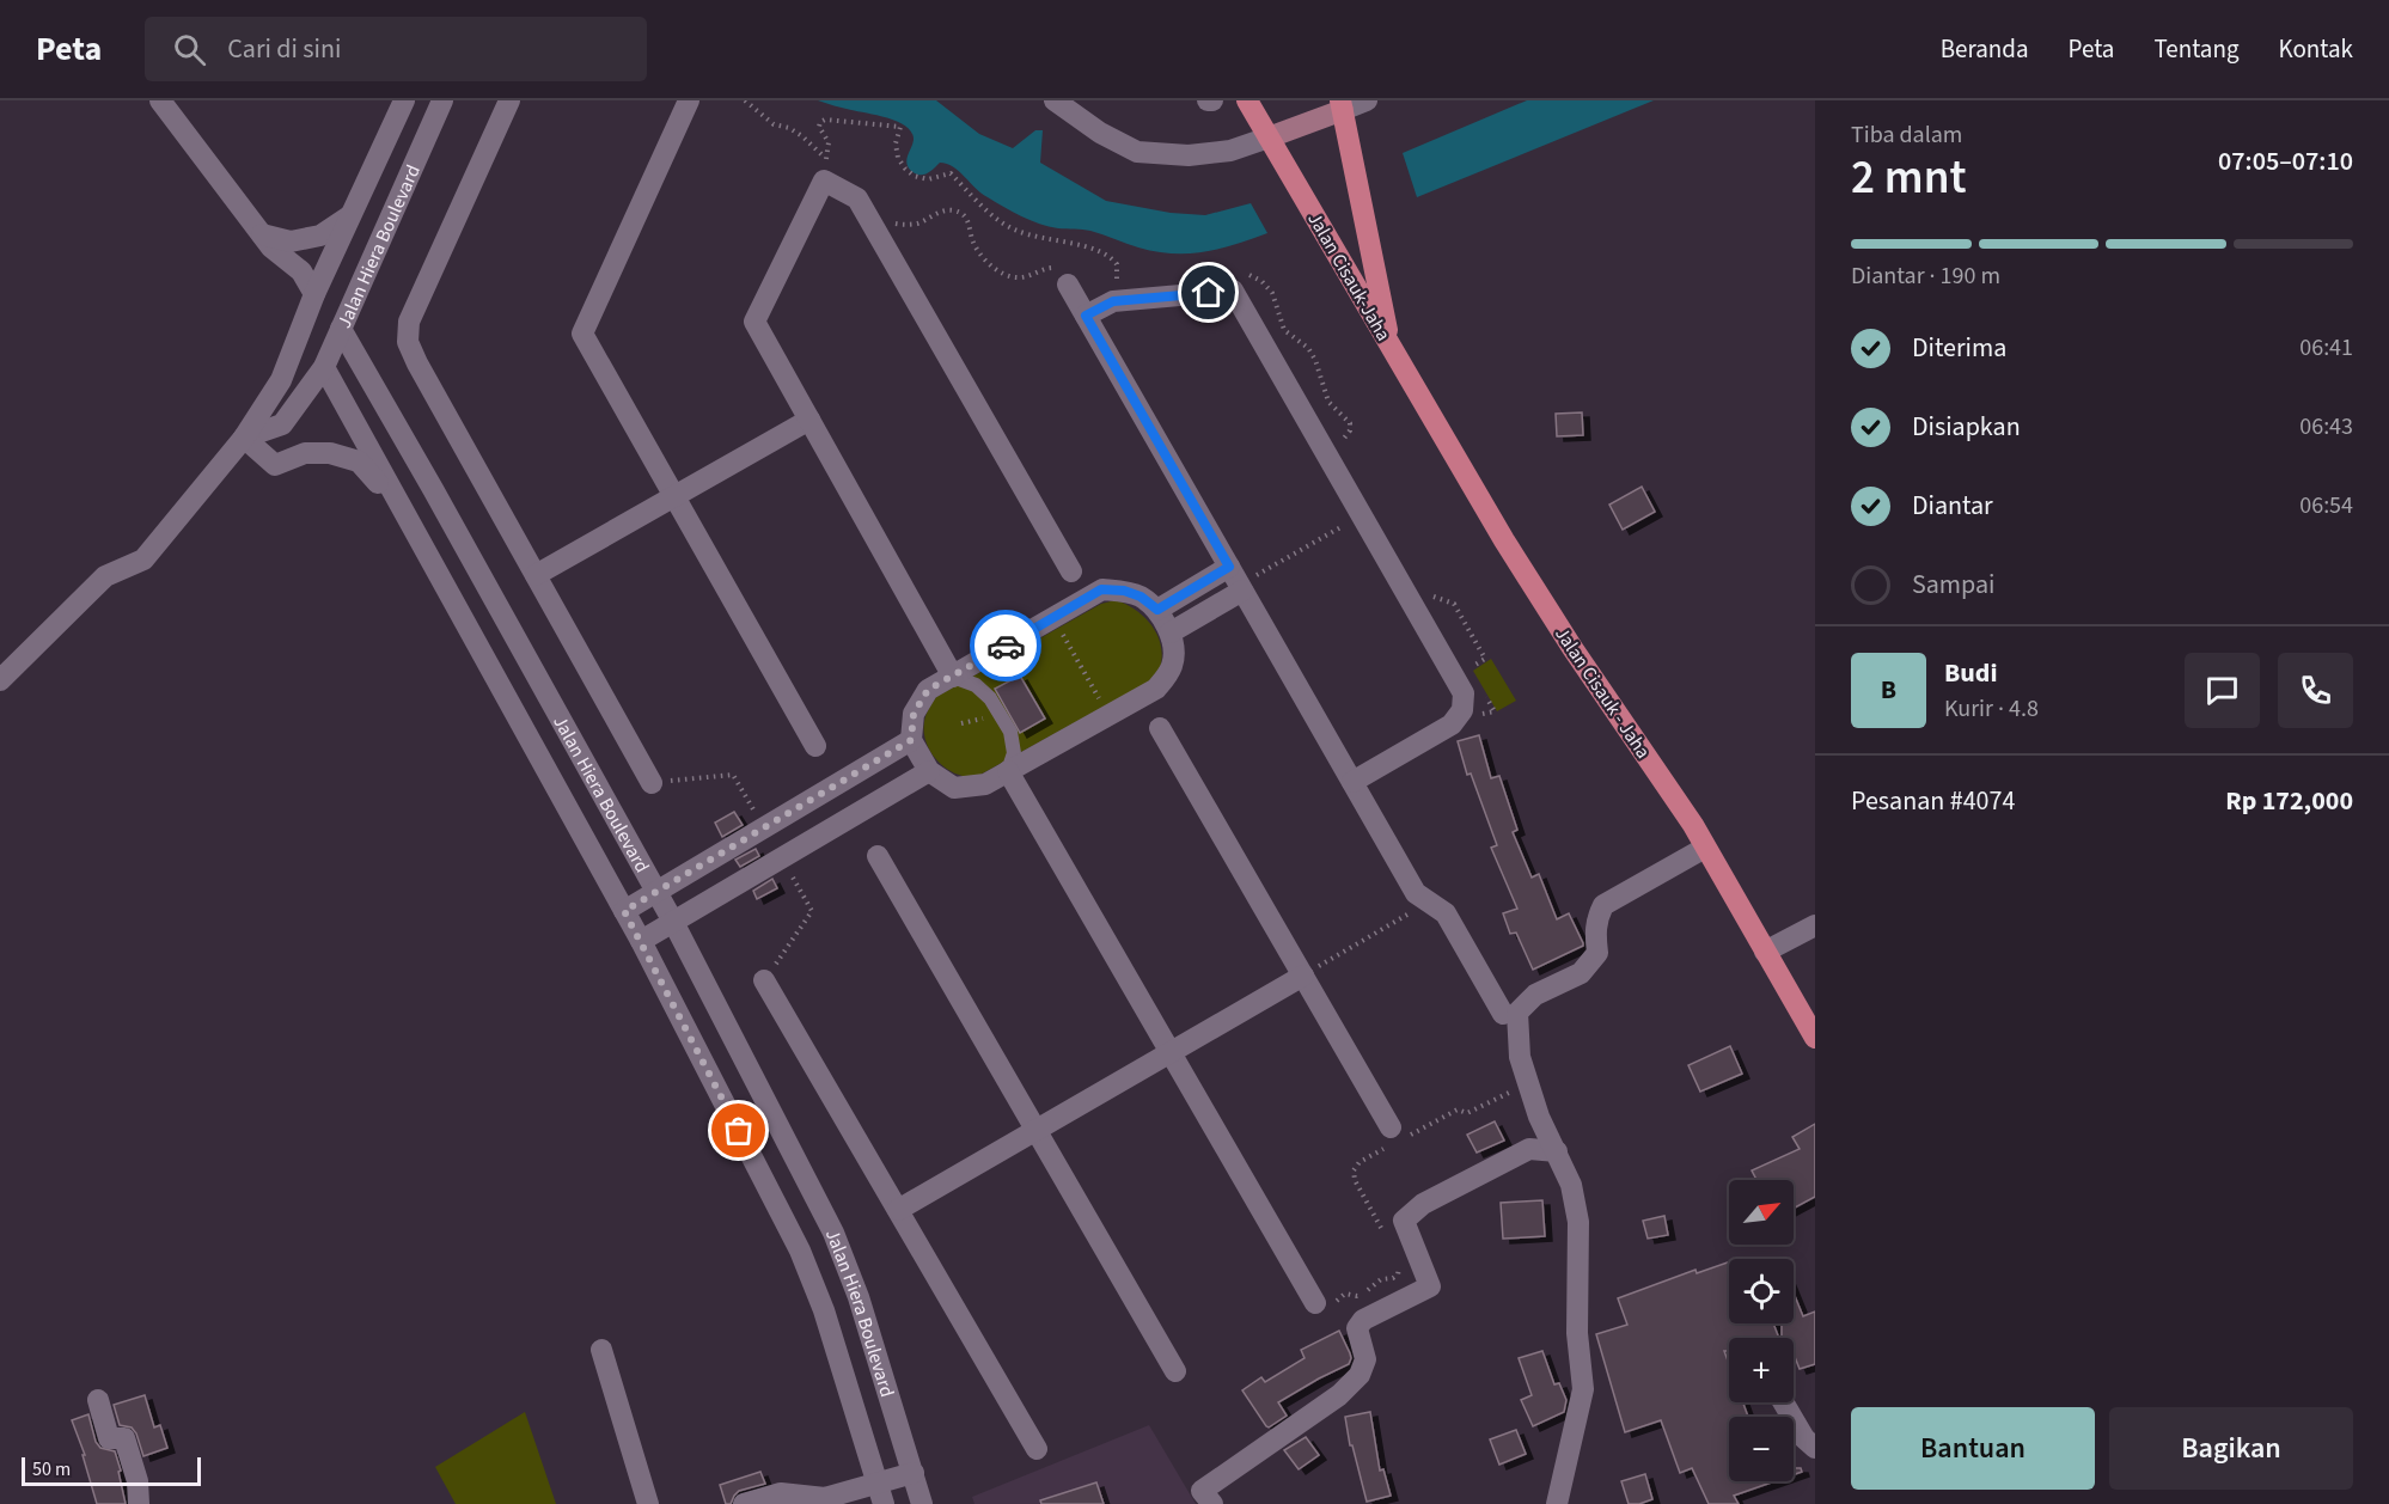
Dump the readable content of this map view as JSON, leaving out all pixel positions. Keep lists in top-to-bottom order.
{
  "streets": {
    "main road": ["Jalan Cisauk-Jaha", "Jalan Cisauk - Jaha"],
    "street": ["Jalan Hiera Boulevard"]
  },
  "crossings": [
    ["Jalan Cisauk-Jaha", "Jalan Cisauk - Jaha"]
  ],
  "scale_bar": "50 m",
  "north": "top right",
  "page": {
    "header": "Peta",
    "search": "Cari di sini",
    "nav": [
      "Beranda",
      "Peta",
      "Tentang",
      "Kontak"
    ],
    "heading": ["2 mnt", "Tiba dalam", "07:05–07:10"],
    "panel": [
      "Budi",
      "Kurir · 4.8",
      "Pesanan #4074",
      "Rp 172,000"
    ],
    "bar": "Diantar · 190 m",
    "list": [
      ["Diterima", "06:41"],
      ["Disiapkan", "06:43"],
      ["Diantar", "06:54"],
      "Sampai"
    ],
    "round": "B",
    "map_buttons": ["+", "−"],
    "buttons": ["Bantuan", "Bagikan"],
    "scale": "50 m"
  }
}
